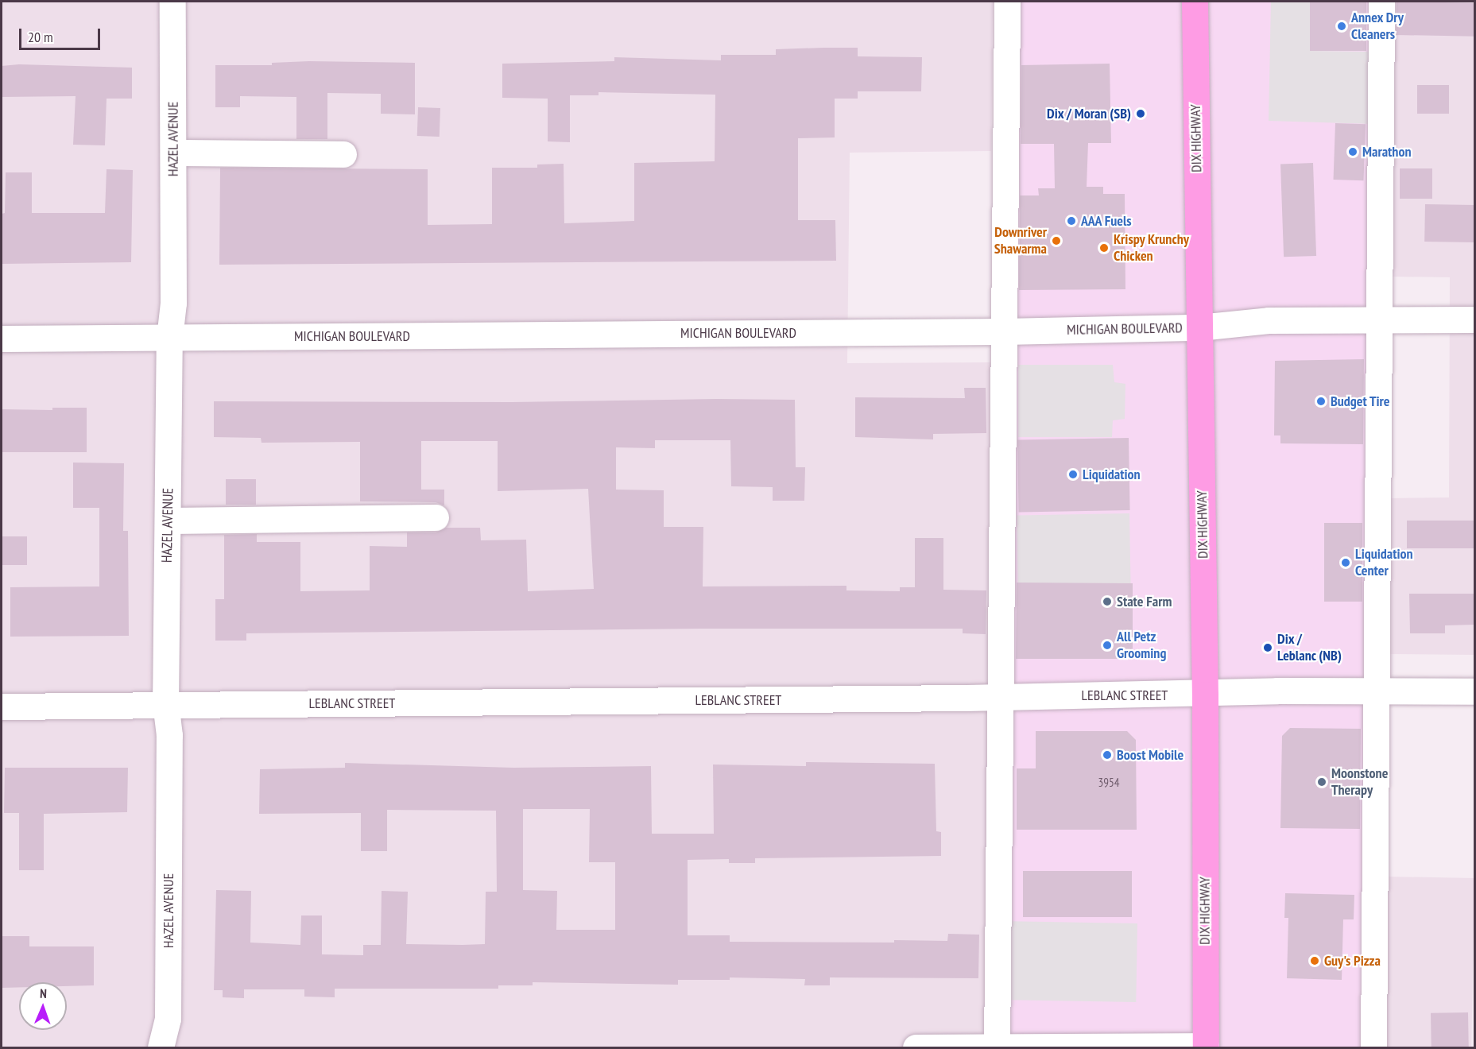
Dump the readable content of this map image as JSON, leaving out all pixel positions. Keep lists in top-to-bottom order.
{
  "streets": {
    "main road": ["DIX HIGHWAY"],
    "street": ["HAZEL AVENUE", "MICHIGAN BOULEVARD", "LEBLANC STREET"]
  },
  "crossings": [
    ["DIX HIGHWAY", "MICHIGAN BOULEVARD"],
    ["DIX HIGHWAY", "LEBLANC STREET"],
    ["HAZEL AVENUE", "MICHIGAN BOULEVARD"],
    ["HAZEL AVENUE", "LEBLANC STREET"]
  ],
  "places": [
    "Annex Dry Cleaners",
    "Dix / Moran (SB)",
    "Marathon",
    "AAA Fuels",
    "Downriver Shawarma",
    "Krispy Krunchy Chicken",
    "Budget Tire",
    "Liquidation",
    "Liquidation Center",
    "State Farm",
    "All Petz Grooming",
    "Dix / Leblanc (NB)",
    "Boost Mobile",
    "Moonstone Therapy",
    "Guy's Pizza"
  ],
  "house_numbers": ["3954"],
  "scale_bar": "20 m",
  "north": "top"
}
